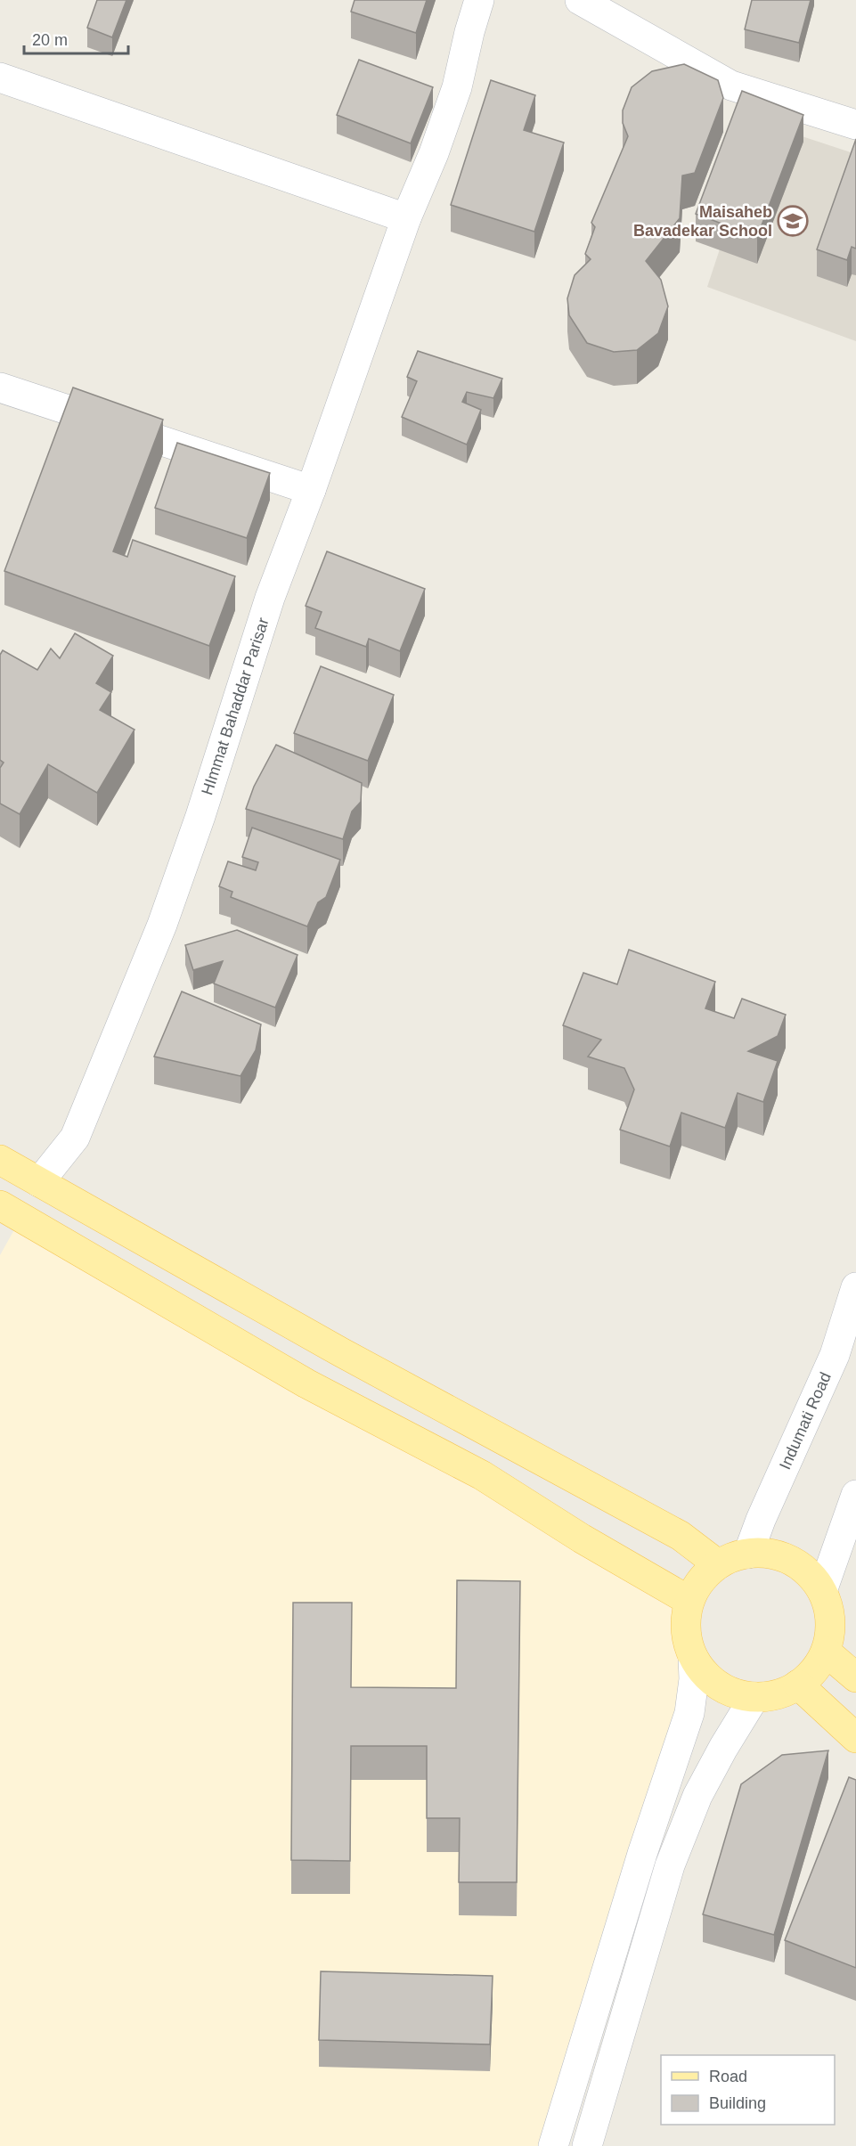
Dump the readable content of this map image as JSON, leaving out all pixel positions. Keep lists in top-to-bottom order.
{
  "streets": {
    "street": ["HImmat Bahaddar Parisar", "Indumati Road"]
  },
  "places": {
    "school or university": ["Maisaheb Bavadekar School"]
  },
  "legend": ["Road", "Building"],
  "scale_bar": "20 m"
}
